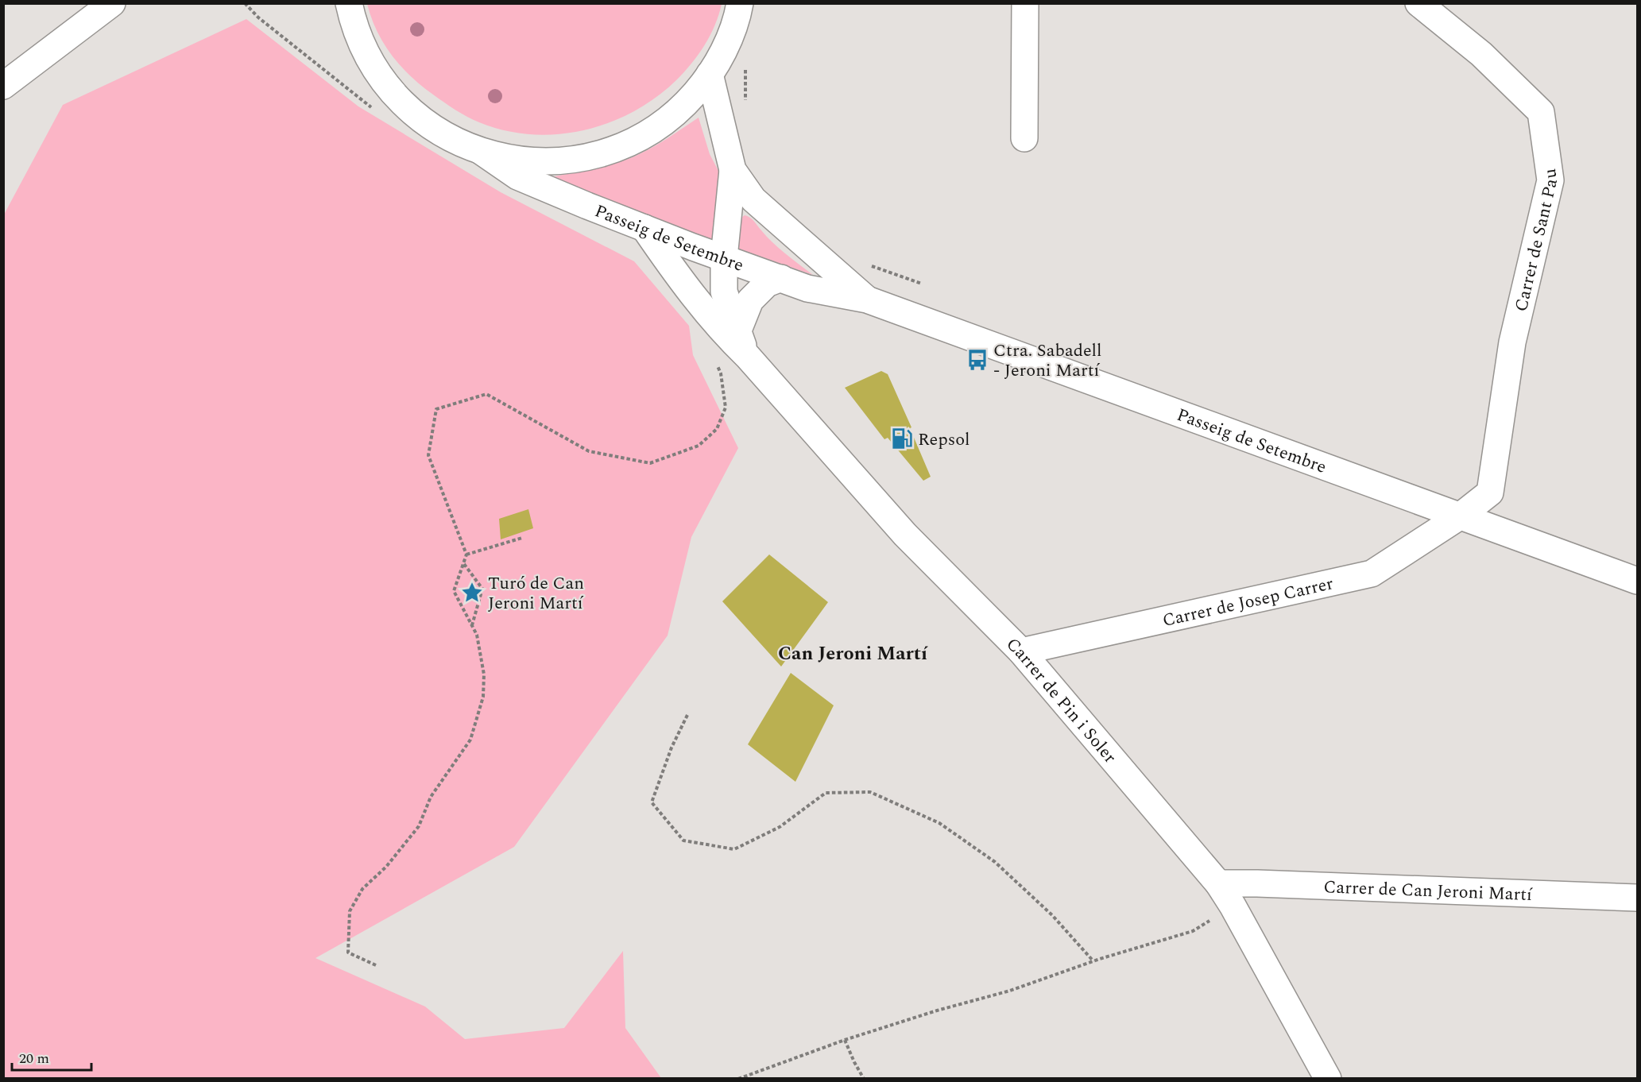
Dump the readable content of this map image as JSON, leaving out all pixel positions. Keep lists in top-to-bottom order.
{
  "streets": {
    "street": [
      "Passeig de Setembre",
      "Carrer de Sant Pau",
      "Carrer de Josep Carrer",
      "Carrer de Pin i Soler",
      "Carrer de Can Jeroni Martí"
    ]
  },
  "crossings": [
    ["Passeig de Setembre", "Carrer de Sant Pau"],
    ["Passeig de Setembre", "Carrer de Josep Carrer"],
    ["Passeig de Setembre", "Carrer de Pin i Soler"],
    ["Carrer de Sant Pau", "Carrer de Josep Carrer"],
    ["Carrer de Josep Carrer", "Carrer de Pin i Soler"],
    ["Carrer de Pin i Soler", "Carrer de Can Jeroni Martí"]
  ],
  "districts": ["Can Jeroni Martí"],
  "places": {
    "bus stop": ["Ctra. Sabadell - Jeroni Martí"],
    "fuel station": ["Repsol"],
    "place": ["Turó de Can Jeroni Martí"]
  },
  "scale_bar": "20 m"
}
